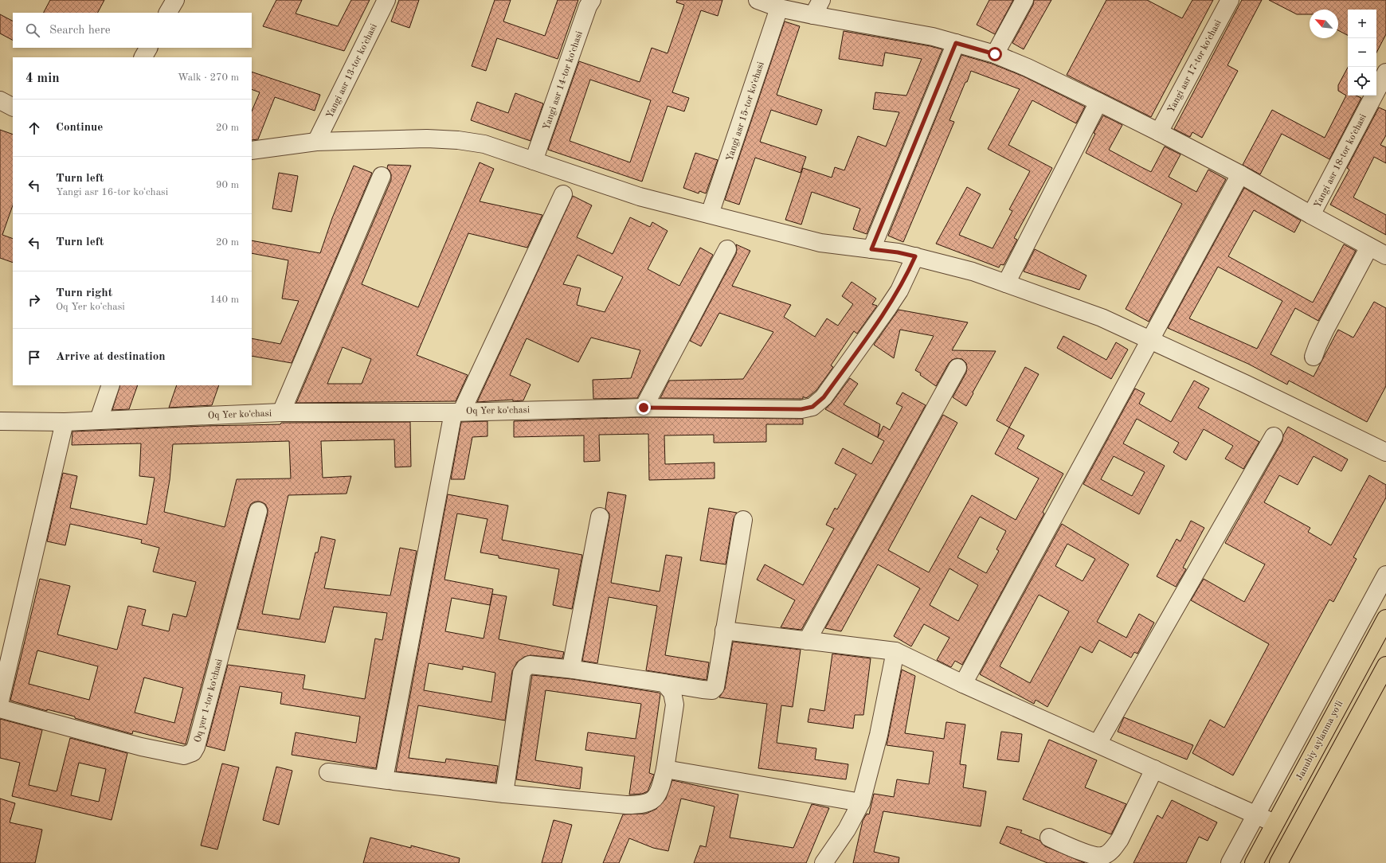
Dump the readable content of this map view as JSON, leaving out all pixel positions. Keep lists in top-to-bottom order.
{
  "streets": {
    "highway": ["Janubiy aylanma yoʻli"],
    "street": [
      "Yangi asr 17-tor koʻchasi",
      "Yangi asr 13-tor koʻchasi",
      "Yangi asr 14-tor koʻchasi",
      "Yangi asr 15-tor koʻchasi",
      "Yangi asr 18-tor koʻchasi",
      "Oq Yer koʻchasi",
      "Oq yer 1-tor koʻchasi"
    ]
  },
  "north": "top left",
  "page": {
    "map_buttons": ["+", "−"],
    "search": "Search here",
    "heading": ["4 min", "Walk · 270 m"],
    "list": [
      ["Continue", "20 m"],
      ["Turn left", "Yangi asr 16-tor koʻchasi", "90 m"],
      ["Turn left", "20 m"],
      ["Turn right", "Oq Yer koʻchasi", "140 m"],
      "Arrive at destination"
    ]
  }
}
